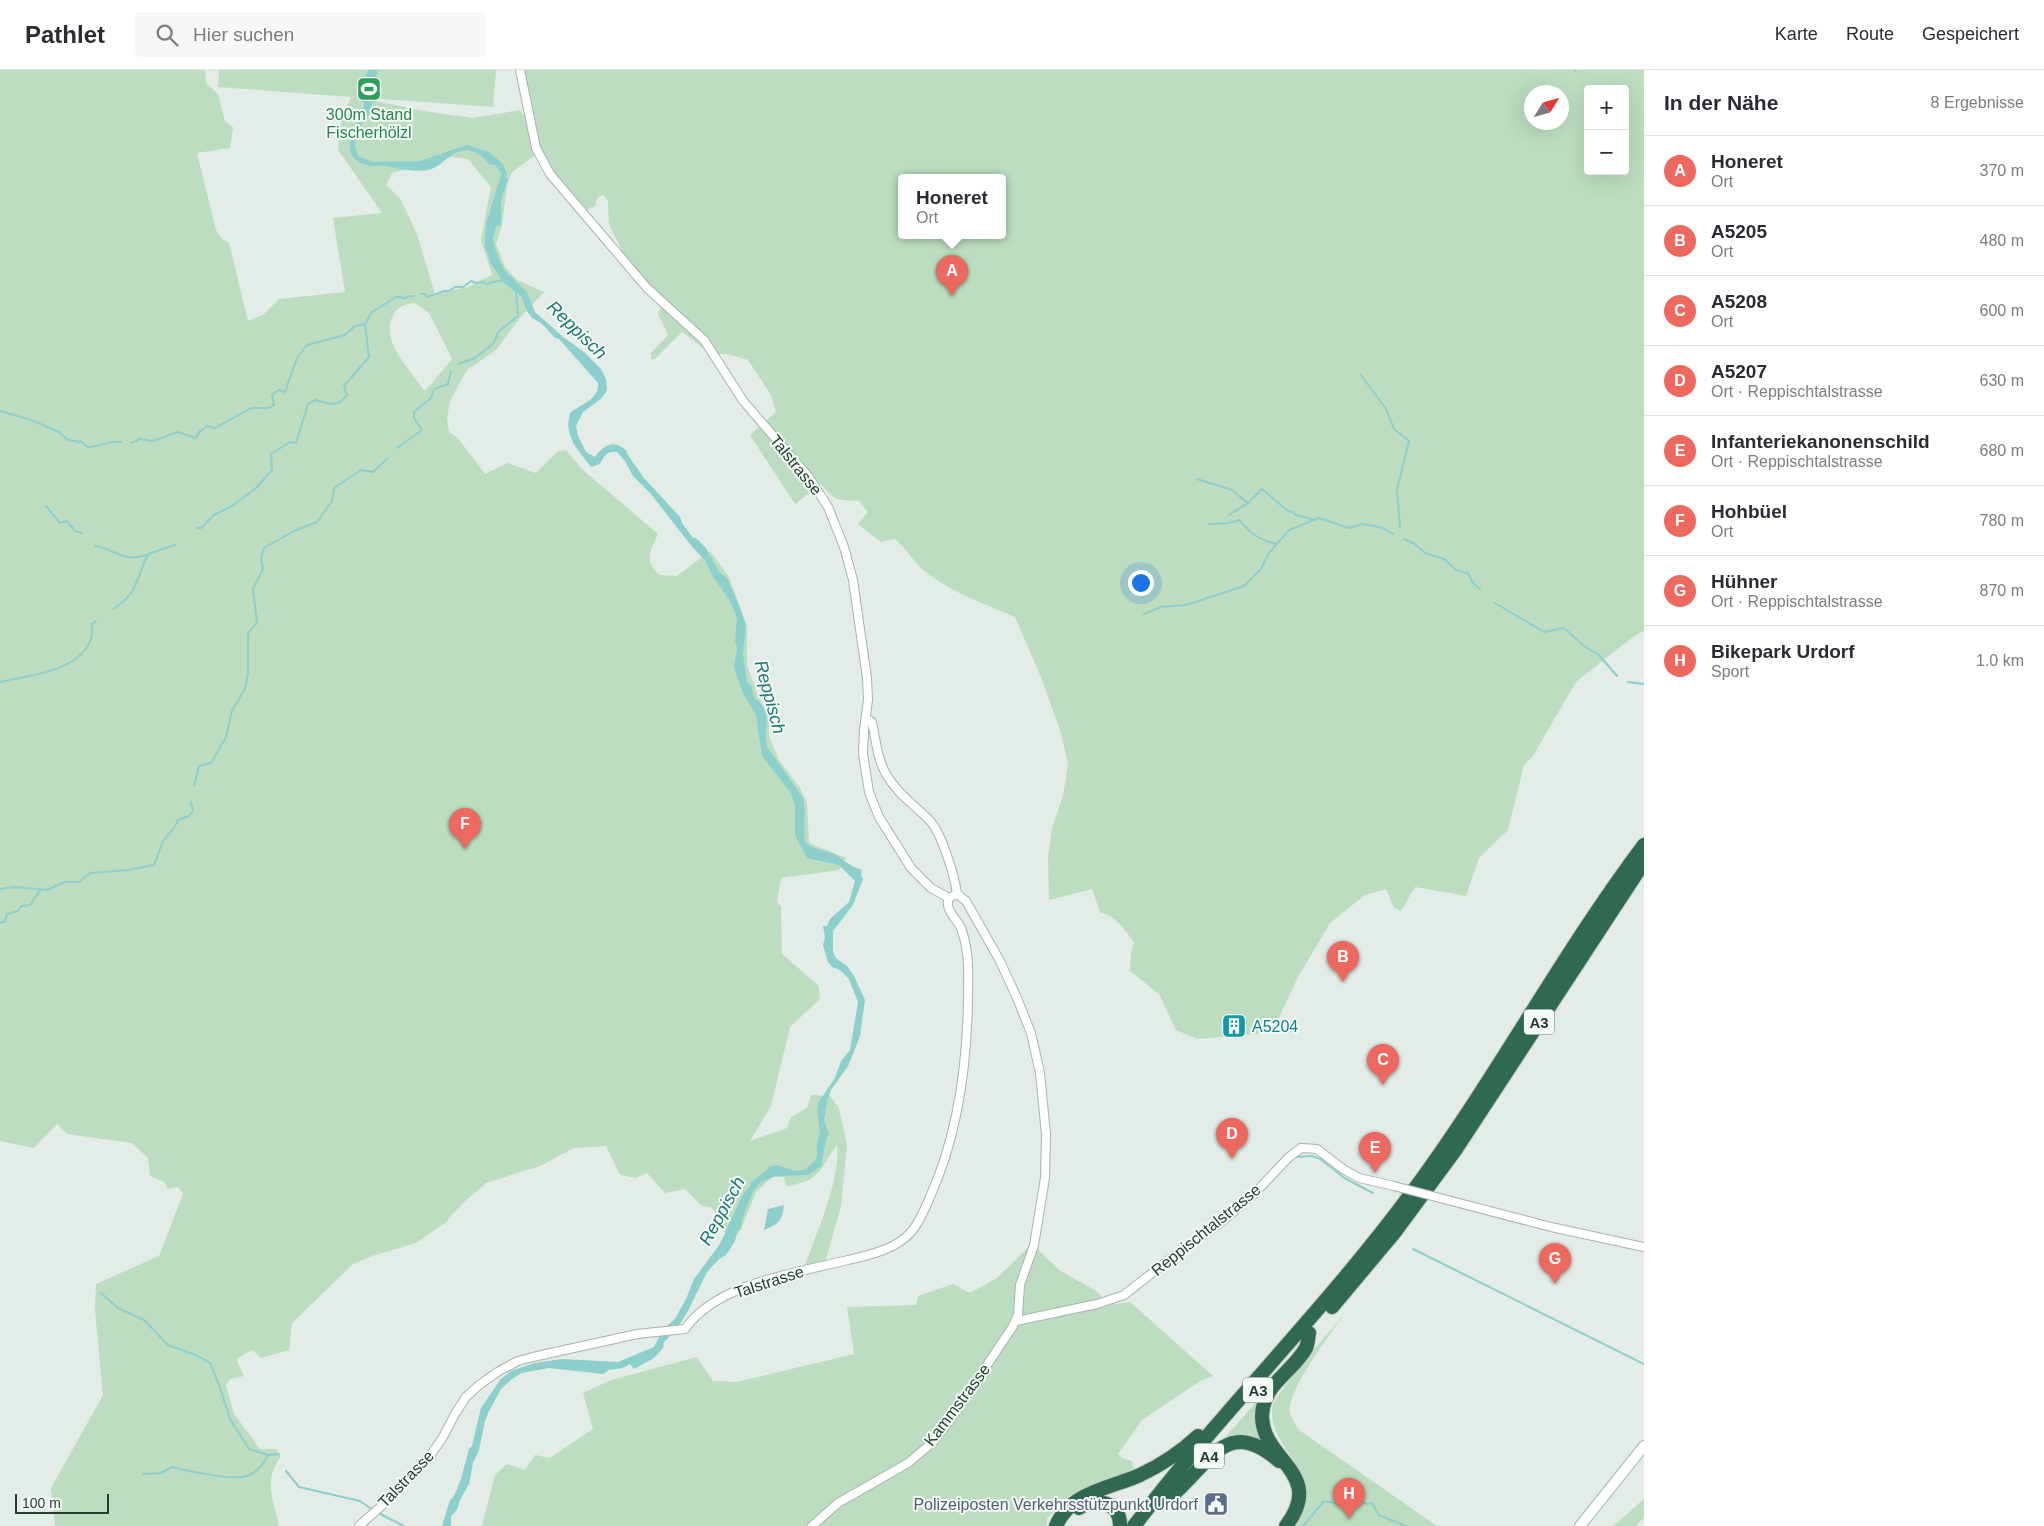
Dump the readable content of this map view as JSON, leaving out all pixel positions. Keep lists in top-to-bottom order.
{
  "streets": {
    "highway": ["A3", "A4"],
    "street": ["Talstrasse", "Reppischtalstrasse", "Kammstrasse"]
  },
  "crossings": [
    ["A3", "A4"],
    ["Reppischtalstrasse", "Kammstrasse"]
  ],
  "water": ["Reppisch"],
  "places": {
    "sports": ["300m Stand Fischerhölzl"],
    "building": ["A5204"],
    "public building": ["Polizeiposten Verkehrsstützpunkt Urdorf"]
  },
  "scale_bar": "100 m",
  "north": "top right",
  "page": {
    "header": "Pathlet",
    "search": "Hier suchen",
    "nav": ["Karte", "Route", "Gespeichert"],
    "heading": ["In der Nähe", "8 Ergebnisse"],
    "map_buttons": ["+", "−"],
    "list": [
      {
        "mark": "A",
        "name": "Honeret",
        "note": "Ort",
        "value": "370 m"
      },
      {
        "mark": "B",
        "name": "A5205",
        "note": "Ort",
        "value": "480 m"
      },
      {
        "mark": "C",
        "name": "A5208",
        "note": "Ort",
        "value": "600 m"
      },
      {
        "mark": "D",
        "name": "A5207",
        "note": "Ort · Reppischtalstrasse",
        "value": "630 m"
      },
      {
        "mark": "E",
        "name": "Infanteriekanonenschild",
        "note": "Ort · Reppischtalstrasse",
        "value": "680 m"
      },
      {
        "mark": "F",
        "name": "Hohbüel",
        "note": "Ort",
        "value": "780 m"
      },
      {
        "mark": "G",
        "name": "Hühner",
        "note": "Ort · Reppischtalstrasse",
        "value": "870 m"
      },
      {
        "mark": "H",
        "name": "Bikepark Urdorf",
        "note": "Sport",
        "value": "1.0 km"
      }
    ],
    "popup": ["Honeret", "Ort"],
    "pins": [
      "A",
      "F",
      "B",
      "C",
      "D",
      "E",
      "G",
      "H"
    ],
    "scale": "100 m"
  }
}
